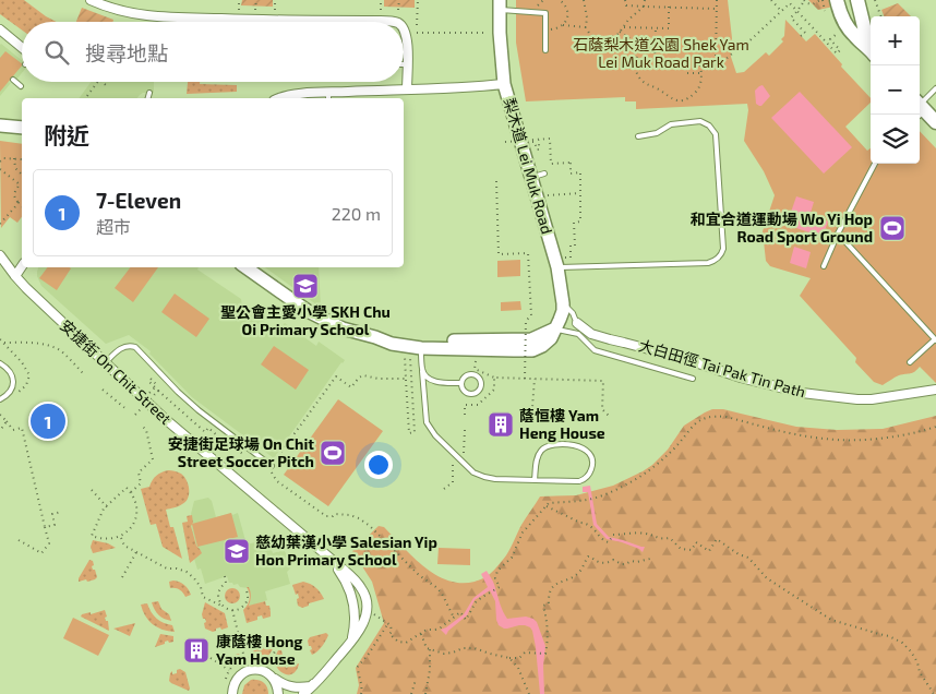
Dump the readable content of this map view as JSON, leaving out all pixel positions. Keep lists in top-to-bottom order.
{
  "streets": {
    "street": ["梨木道 Lei Muk Road", "大白田徑 Tai Pak Tin Path", "安捷街 On Chit Street"]
  },
  "crossings": [
    ["梨木道 Lei Muk Road", "大白田徑 Tai Pak Tin Path"]
  ],
  "parks": ["石蔭梨木道公園 Shek Yam Lei Muk Road Park"],
  "places": {
    "sports": ["和宜合道運動場 Wo Yi Hop Road Sport Ground", "安捷街足球場 On Chit Street Soccer Pitch"],
    "school or university": ["聖公會主愛小學 SKH Chu Oi Primary School", "慈幼葉漢小學 Salesian Yip Hon Primary School"],
    "building": ["蔭恒樓 Yam Heng House", "康蔭樓 Hong Yam House"]
  },
  "page": {
    "map_buttons": ["+", "−"],
    "search": "搜尋地點",
    "heading": "附近",
    "list": [
      {
        "mark": "1",
        "name": "7-Eleven",
        "note": "超市",
        "value": "220 m"
      }
    ],
    "pins": "1"
  }
}
